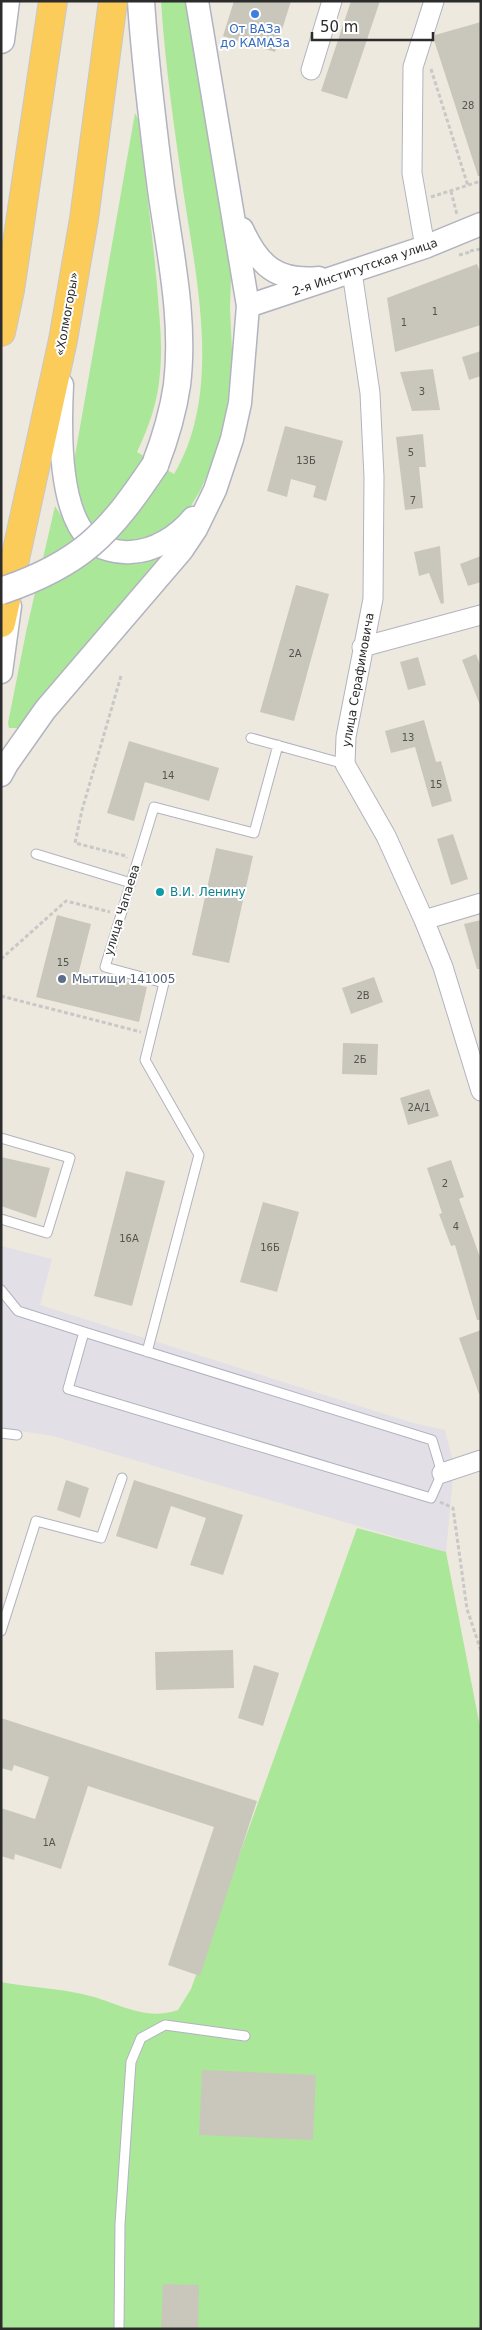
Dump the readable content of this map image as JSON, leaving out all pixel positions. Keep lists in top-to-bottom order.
{
  "streets": {
    "highway": ["«Холмогоры»"],
    "street": ["2-я Институтская улица", "улица Серафимовича"],
    "lane": ["улица Чапаева"]
  },
  "crossings": [
    ["2-я Институтская улица", "улица Серафимовича"]
  ],
  "places": ["От ВАЗа до КАМАЗа", "В.И. Ленину", "Мытищи 141005"],
  "house_numbers": [
    "28",
    "1",
    "1",
    "3",
    "5",
    "13Б",
    "7",
    "2А",
    "13",
    "14",
    "15",
    "15",
    "2В",
    "2Б",
    "2А/1",
    "2",
    "4",
    "16А",
    "16Б",
    "1А"
  ],
  "scale_bar": "50 m"
}
